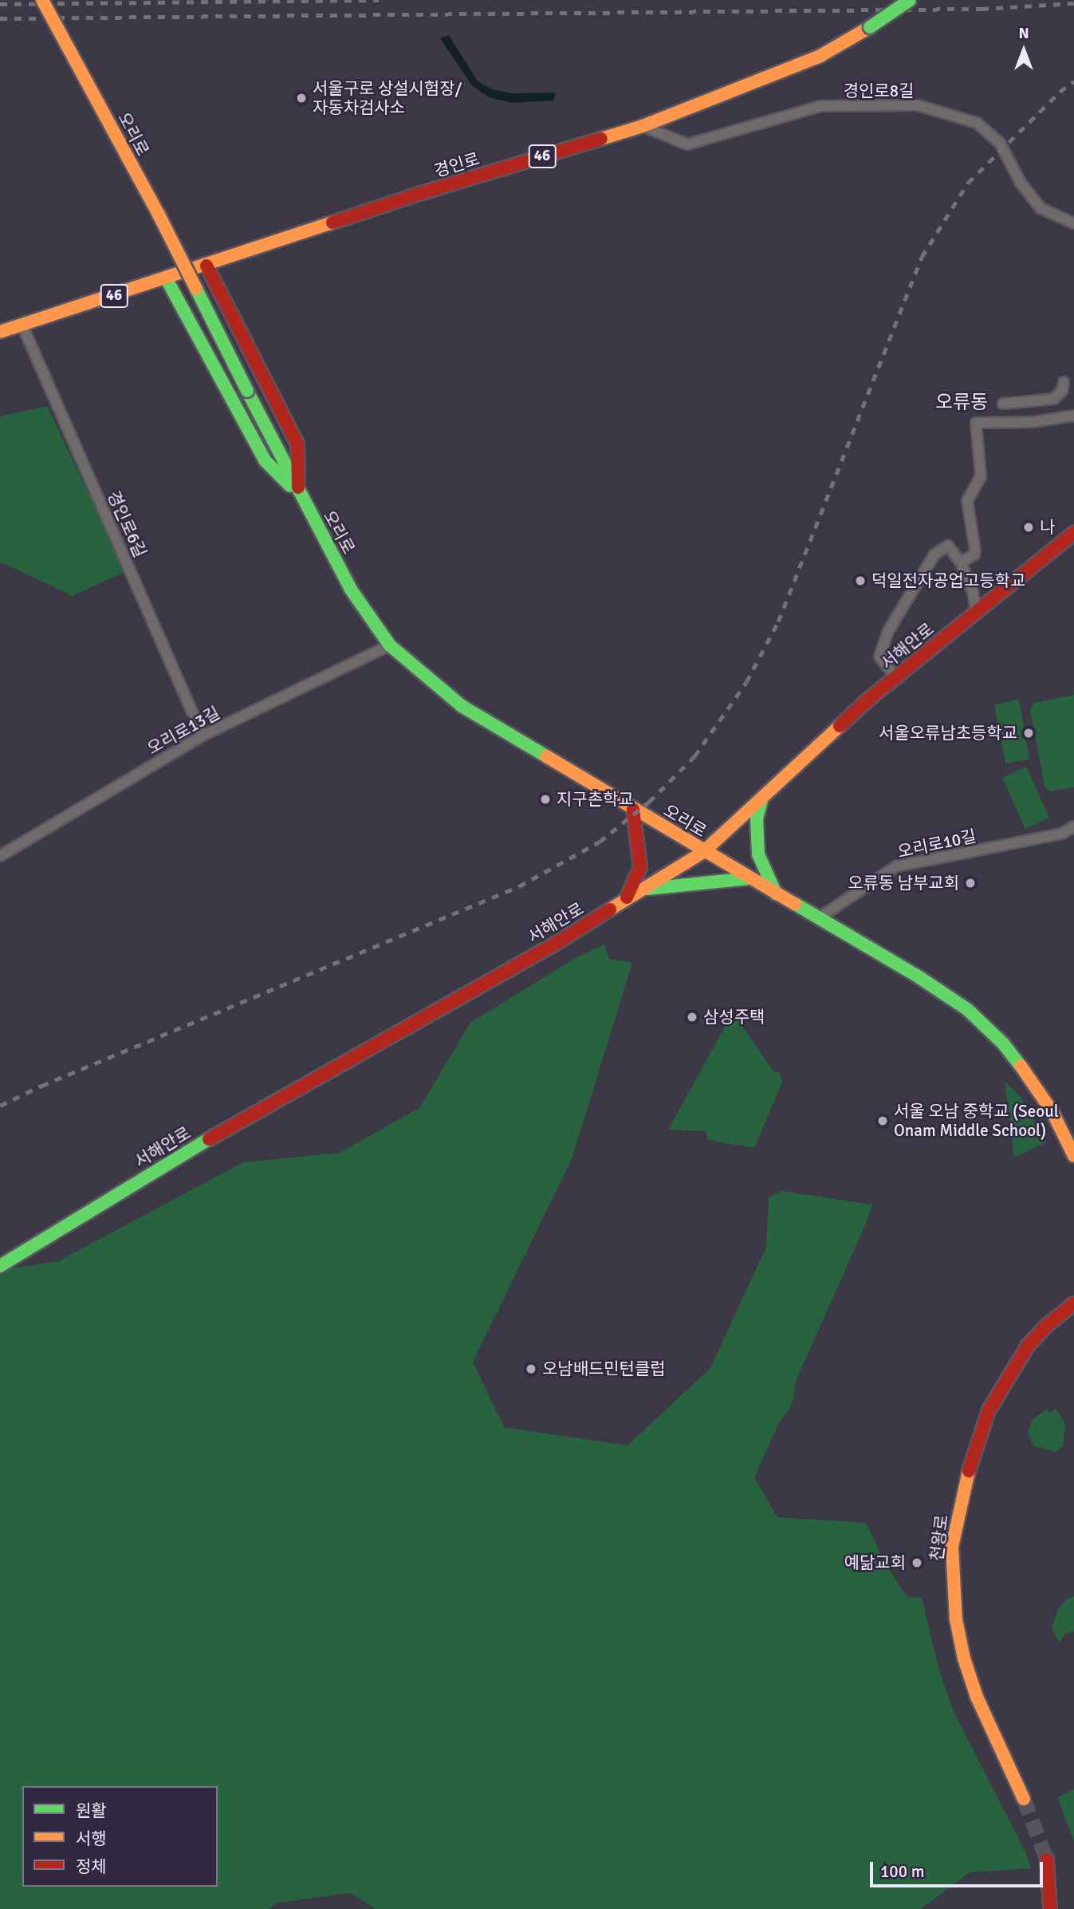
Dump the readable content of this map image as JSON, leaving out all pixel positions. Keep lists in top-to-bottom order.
{
  "streets": {
    "main road": [
      "오리로",
      "46",
      "경인로",
      "서해안로",
      "천왕로"
    ],
    "street": [
      "경인로8길",
      "경인로6길",
      "오리로13길",
      "오리로10길"
    ]
  },
  "crossings": [
    ["경인로8길", "경인로"],
    ["오리로", "경인로"],
    ["오리로", "서해안로"],
    ["오리로", "오리로13길"],
    ["오리로", "오리로10길"],
    ["경인로", "경인로6길"],
    ["경인로6길", "오리로13길"]
  ],
  "districts": ["오류동"],
  "places": [
    "서울구로 상설시험장/ 자동차검사소",
    "나",
    "덕일전자공업고등학교",
    "서울오류남초등학교",
    "지구촌학교",
    "오류동 남부교회",
    "삼성주택",
    "서울 오남 중학교 (Seoul Onam Middle School)",
    "오남배드민턴클럽",
    "예닮교회"
  ],
  "legend": ["원활", "서행", "정체"],
  "scale_bar": "100 m",
  "north": "top"
}
